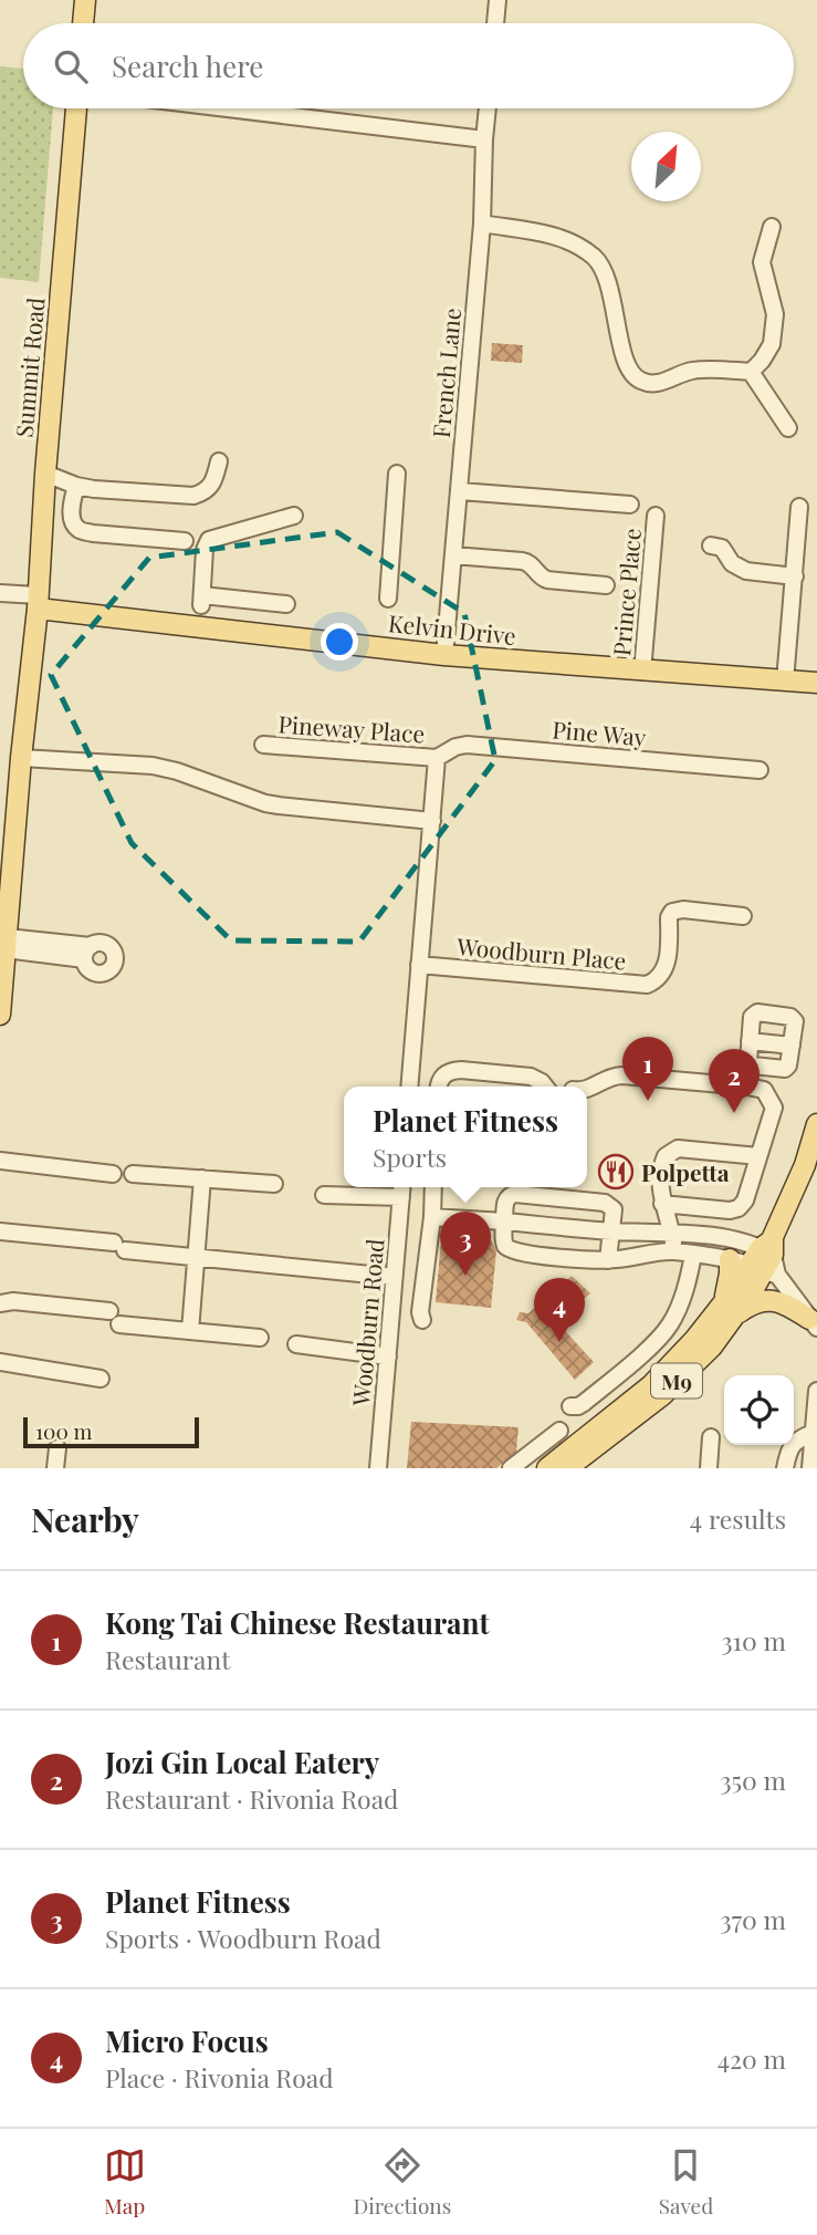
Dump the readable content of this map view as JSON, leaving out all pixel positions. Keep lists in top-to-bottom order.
{
  "streets": {
    "main road": ["Summit Road", "Kelvin Drive", "M9"],
    "street": [
      "French Lane",
      "Prince Place",
      "Pineway Place",
      "Pine Way",
      "Woodburn Place",
      "Woodburn Road"
    ]
  },
  "crossings": [
    ["Summit Road", "Kelvin Drive"],
    ["French Lane", "Kelvin Drive"],
    ["Prince Place", "Kelvin Drive"],
    ["Pineway Place", "Pine Way"]
  ],
  "places": {
    "restaurant": ["Polpetta"]
  },
  "scale_bar": "100 m",
  "north": "top right",
  "page": {
    "search": "Search here",
    "pins": [
      "1",
      "2",
      "3",
      "4"
    ],
    "popup": ["Planet Fitness", "Sports"],
    "scale": "100 m",
    "heading": ["Nearby", "4 results"],
    "list": [
      {
        "mark": "1",
        "name": "Kong Tai Chinese Restaurant",
        "note": "Restaurant",
        "value": "310 m"
      },
      {
        "mark": "2",
        "name": "Jozi Gin Local Eatery",
        "note": "Restaurant · Rivonia Road",
        "value": "350 m"
      },
      {
        "mark": "3",
        "name": "Planet Fitness",
        "note": "Sports · Woodburn Road",
        "value": "370 m"
      },
      {
        "mark": "4",
        "name": "Micro Focus",
        "note": "Place · Rivonia Road",
        "value": "420 m"
      }
    ],
    "nav": ["Map", "Directions", "Saved"]
  }
}
